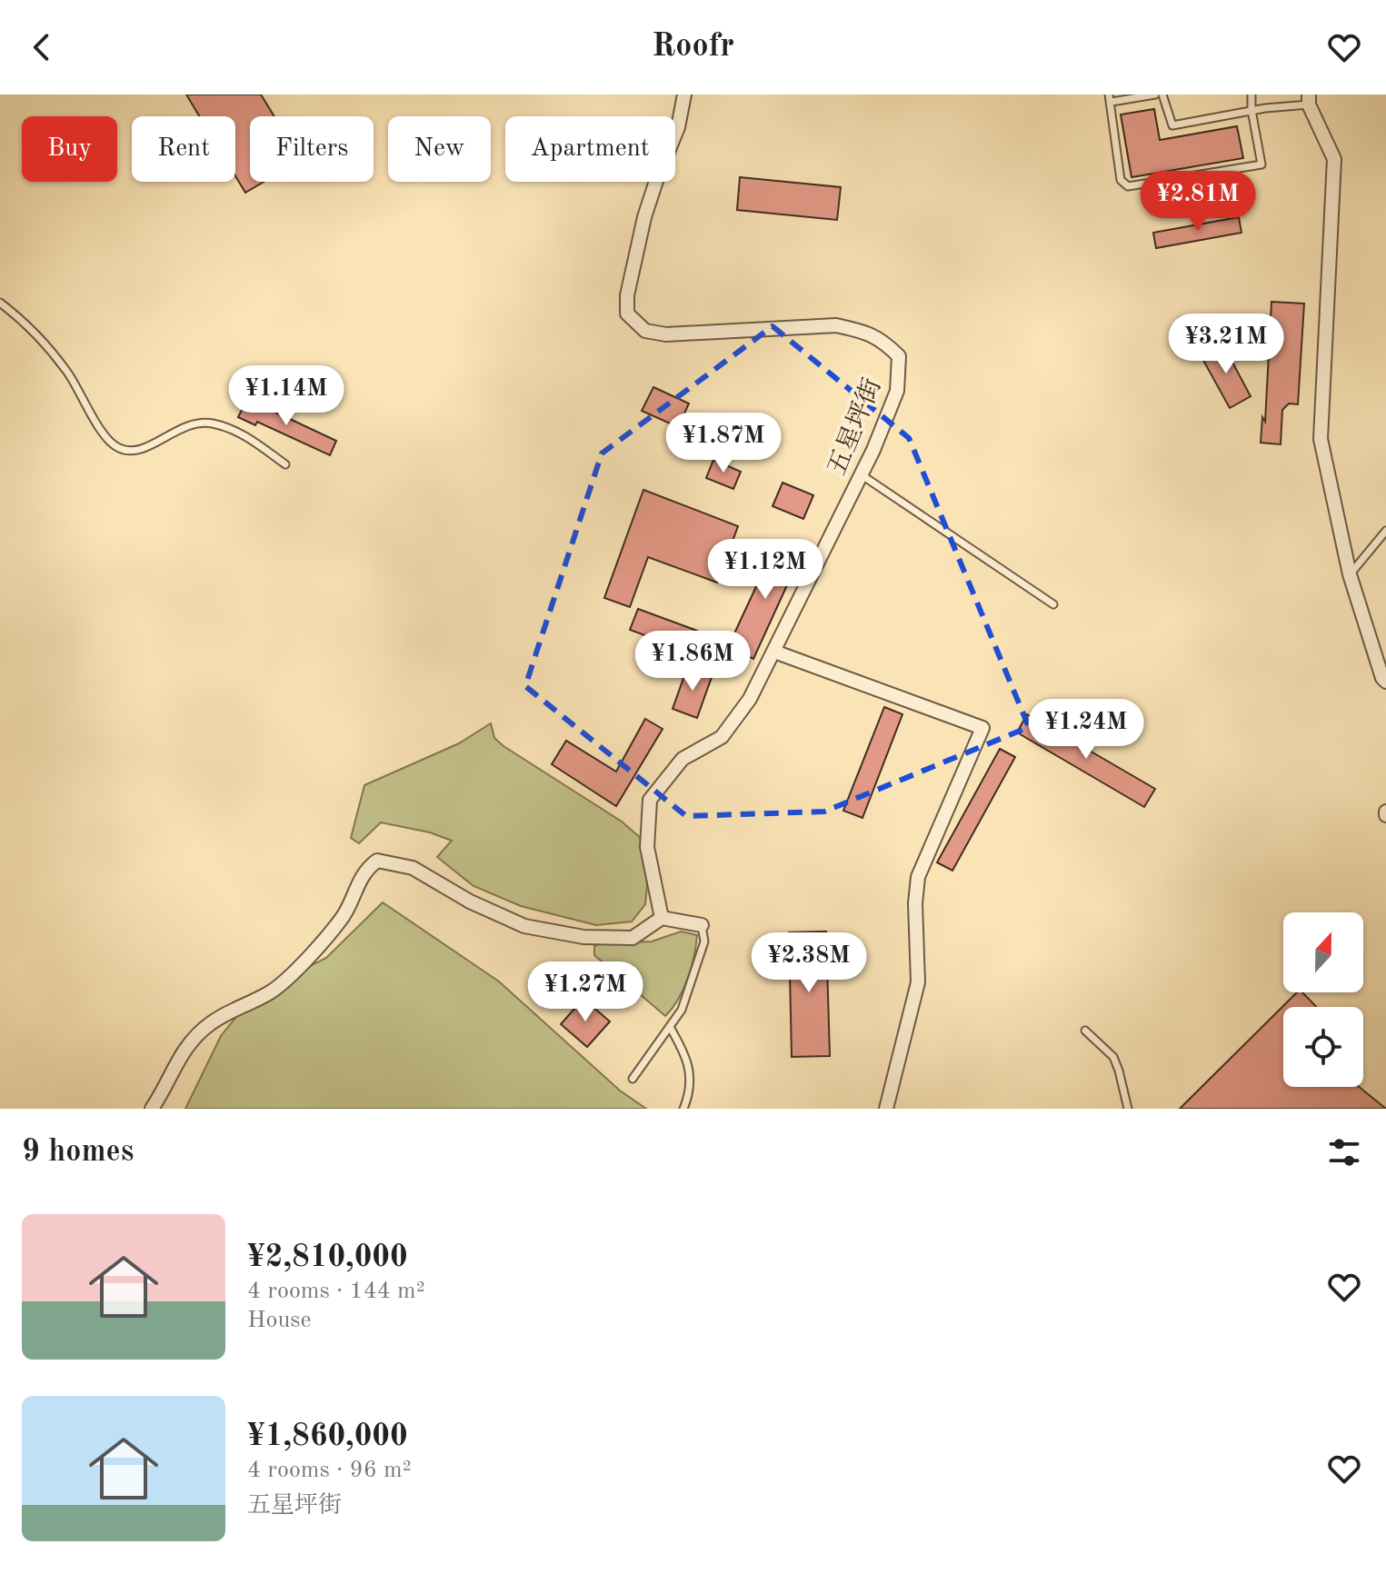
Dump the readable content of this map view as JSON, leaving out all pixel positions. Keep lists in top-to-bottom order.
{
  "streets": {
    "street": ["五星坪街"]
  },
  "north": "top",
  "page": {
    "header": "Roofr",
    "chip": [
      "Buy",
      "Rent",
      "Filters",
      "New",
      "Apartment"
    ],
    "price": [
      "¥2.81M",
      "¥3.21M",
      "¥1.14M",
      "¥1.87M",
      "¥1.12M",
      "¥1.86M",
      "¥1.24M",
      "¥2.38M",
      "¥1.27M"
    ],
    "heading": "9 homes",
    "list": [
      {
        "name": "¥2,810,000",
        "note": "4 rooms · 144 m² · House"
      },
      {
        "name": "¥1,860,000",
        "note": "4 rooms · 96 m² · 五星坪街"
      }
    ]
  }
}
